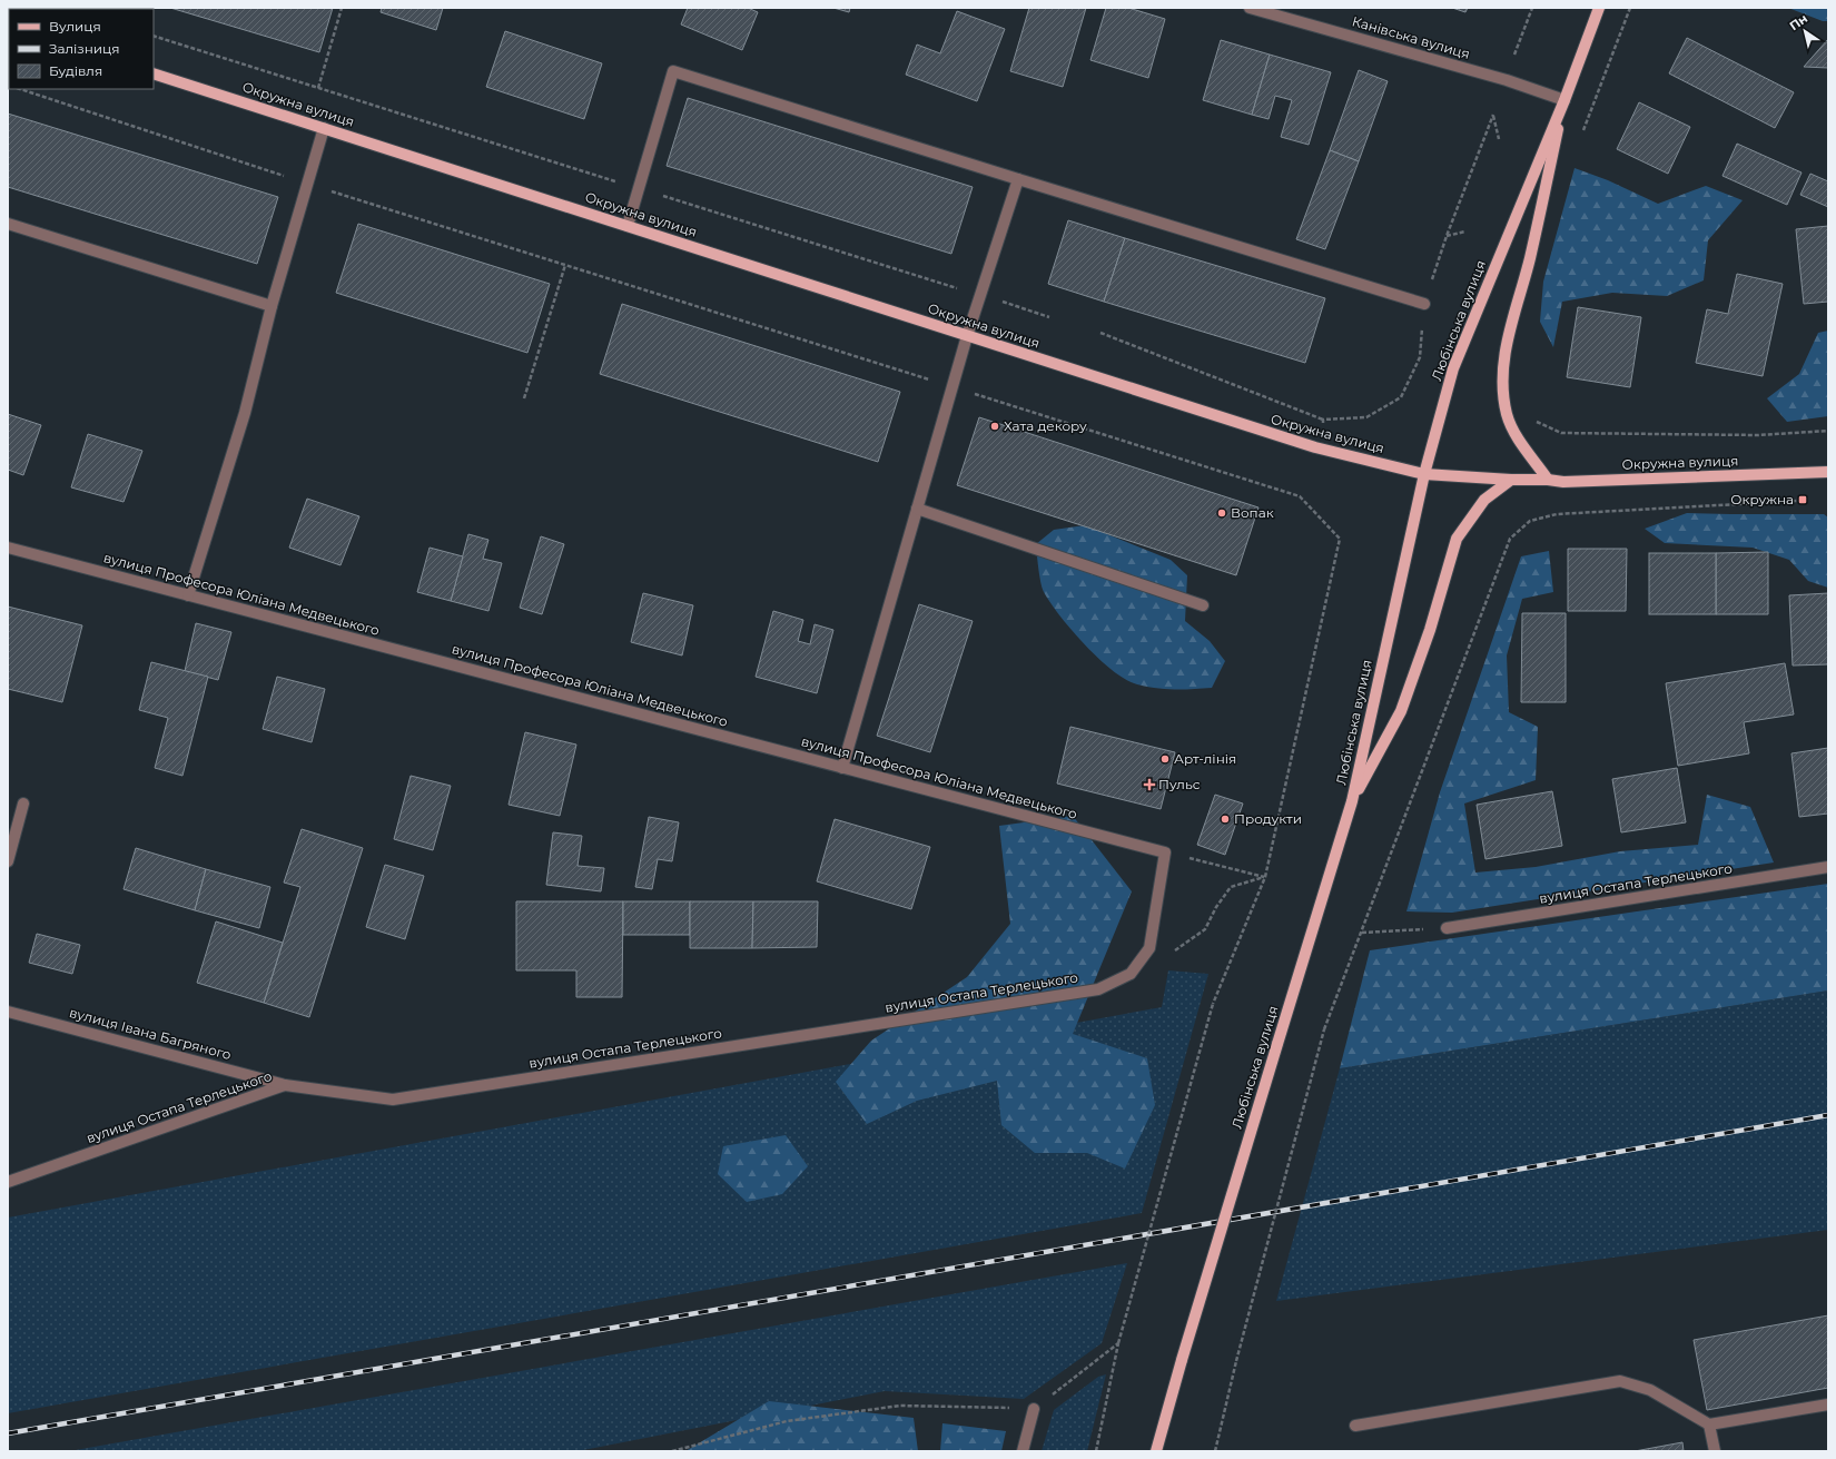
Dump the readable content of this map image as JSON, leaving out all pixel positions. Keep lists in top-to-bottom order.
{
  "streets": {
    "main road": ["Окружна вулиця", "Любінська вулиця"],
    "street": [
      "Канівська вулиця",
      "вулиця Професора Юліана Медвецького",
      "вулиця Остапа Терлецького",
      "вулиця Івана Багряного"
    ]
  },
  "crossings": [
    ["Канівська вулиця", "Любінська вулиця"],
    ["Окружна вулиця", "Любінська вулиця"],
    ["вулиця Професора Юліана Медвецького", "вулиця Остапа Терлецького"],
    ["вулиця Остапа Терлецького", "вулиця Івана Багряного"]
  ],
  "places": {
    "other": [
      "Хата декору",
      "Вопак",
      "Арт-лінія",
      "Продукти"
    ],
    "transit": ["Окружна"],
    "health": ["Пульс"]
  },
  "legend": ["Вулиця", "Залізниця", "Будівля"],
  "north": "top left"
}
